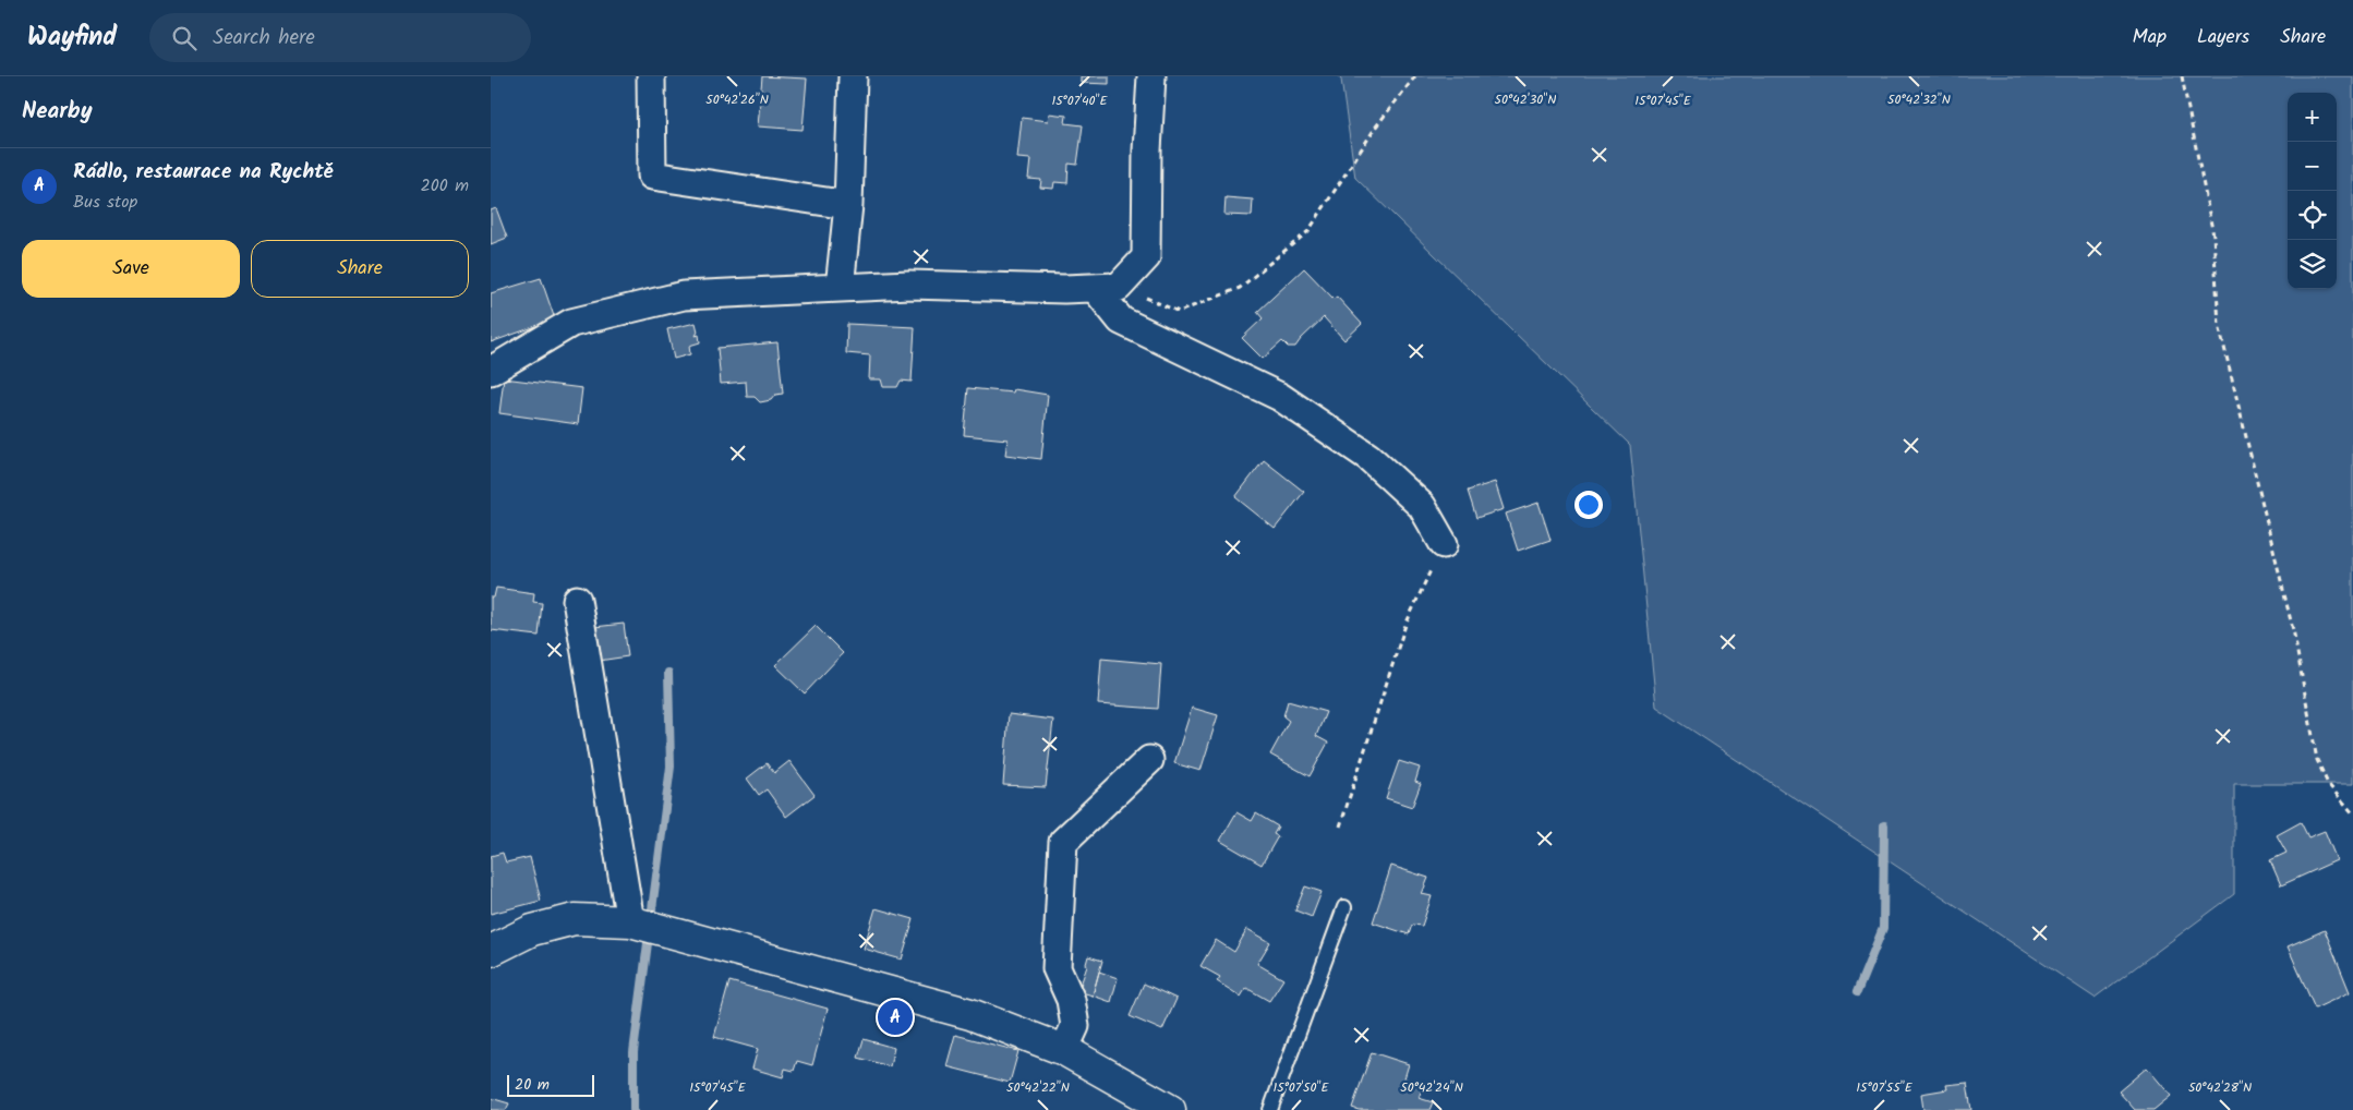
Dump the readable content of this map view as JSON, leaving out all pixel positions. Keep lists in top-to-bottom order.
{
  "scale_bar": "20 m",
  "page": {
    "header": "Wayfind",
    "search": "Search here",
    "nav": ["Map", "Layers", "Share"],
    "heading": "Nearby",
    "map_buttons": ["+", "−"],
    "list": [
      {
        "mark": "A",
        "name": "Rádlo, restaurace na Rychtě",
        "note": "Bus stop",
        "value": "200 m"
      }
    ],
    "buttons": ["Save", "Share"],
    "pins": "A",
    "scale": "20 m"
  },
  "coordinates": [
    "50°42'26\"N",
    "50°42'30\"N",
    "50°42'32\"N",
    "15°07'40\"E",
    "15°07'45\"E",
    "15°07'50\"E",
    "15°07'55\"E",
    "50°42'22\"N",
    "50°42'24\"N",
    "50°42'28\"N"
  ]
}
